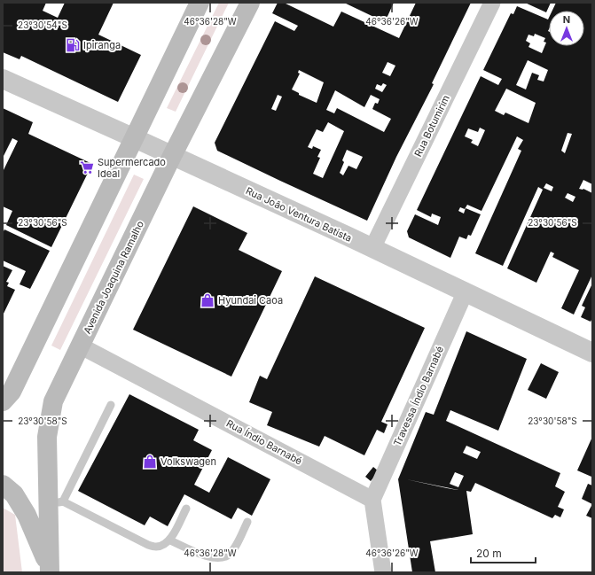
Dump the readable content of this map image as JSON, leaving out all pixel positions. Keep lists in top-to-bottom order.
{
  "streets": {
    "main road": ["Avenida Joaquina Ramalho"],
    "street": [
      "Rua Botumirim",
      "Rua João Ventura Batista",
      "Travessa Índio Barnabé",
      "Rua Índio Barnabé"
    ]
  },
  "crossings": [
    ["Rua Botumirim", "Rua João Ventura Batista"],
    ["Rua João Ventura Batista", "Avenida Joaquina Ramalho"],
    ["Rua João Ventura Batista", "Travessa Índio Barnabé"],
    ["Avenida Joaquina Ramalho", "Rua Índio Barnabé"],
    ["Travessa Índio Barnabé", "Rua Índio Barnabé"]
  ],
  "places": {
    "fuel station": ["Ipiranga"],
    "supermarket": ["Supermercado Ideal"],
    "shop": ["Hyundai Caoa", "Volkswagen"]
  },
  "scale_bar": "20 m",
  "north": "top",
  "coordinates": [
    "46°36'28\"W",
    "46°36'26\"W",
    "23°30'54\"S",
    "23°30'56\"S",
    "23°30'58\"S"
  ]
}
